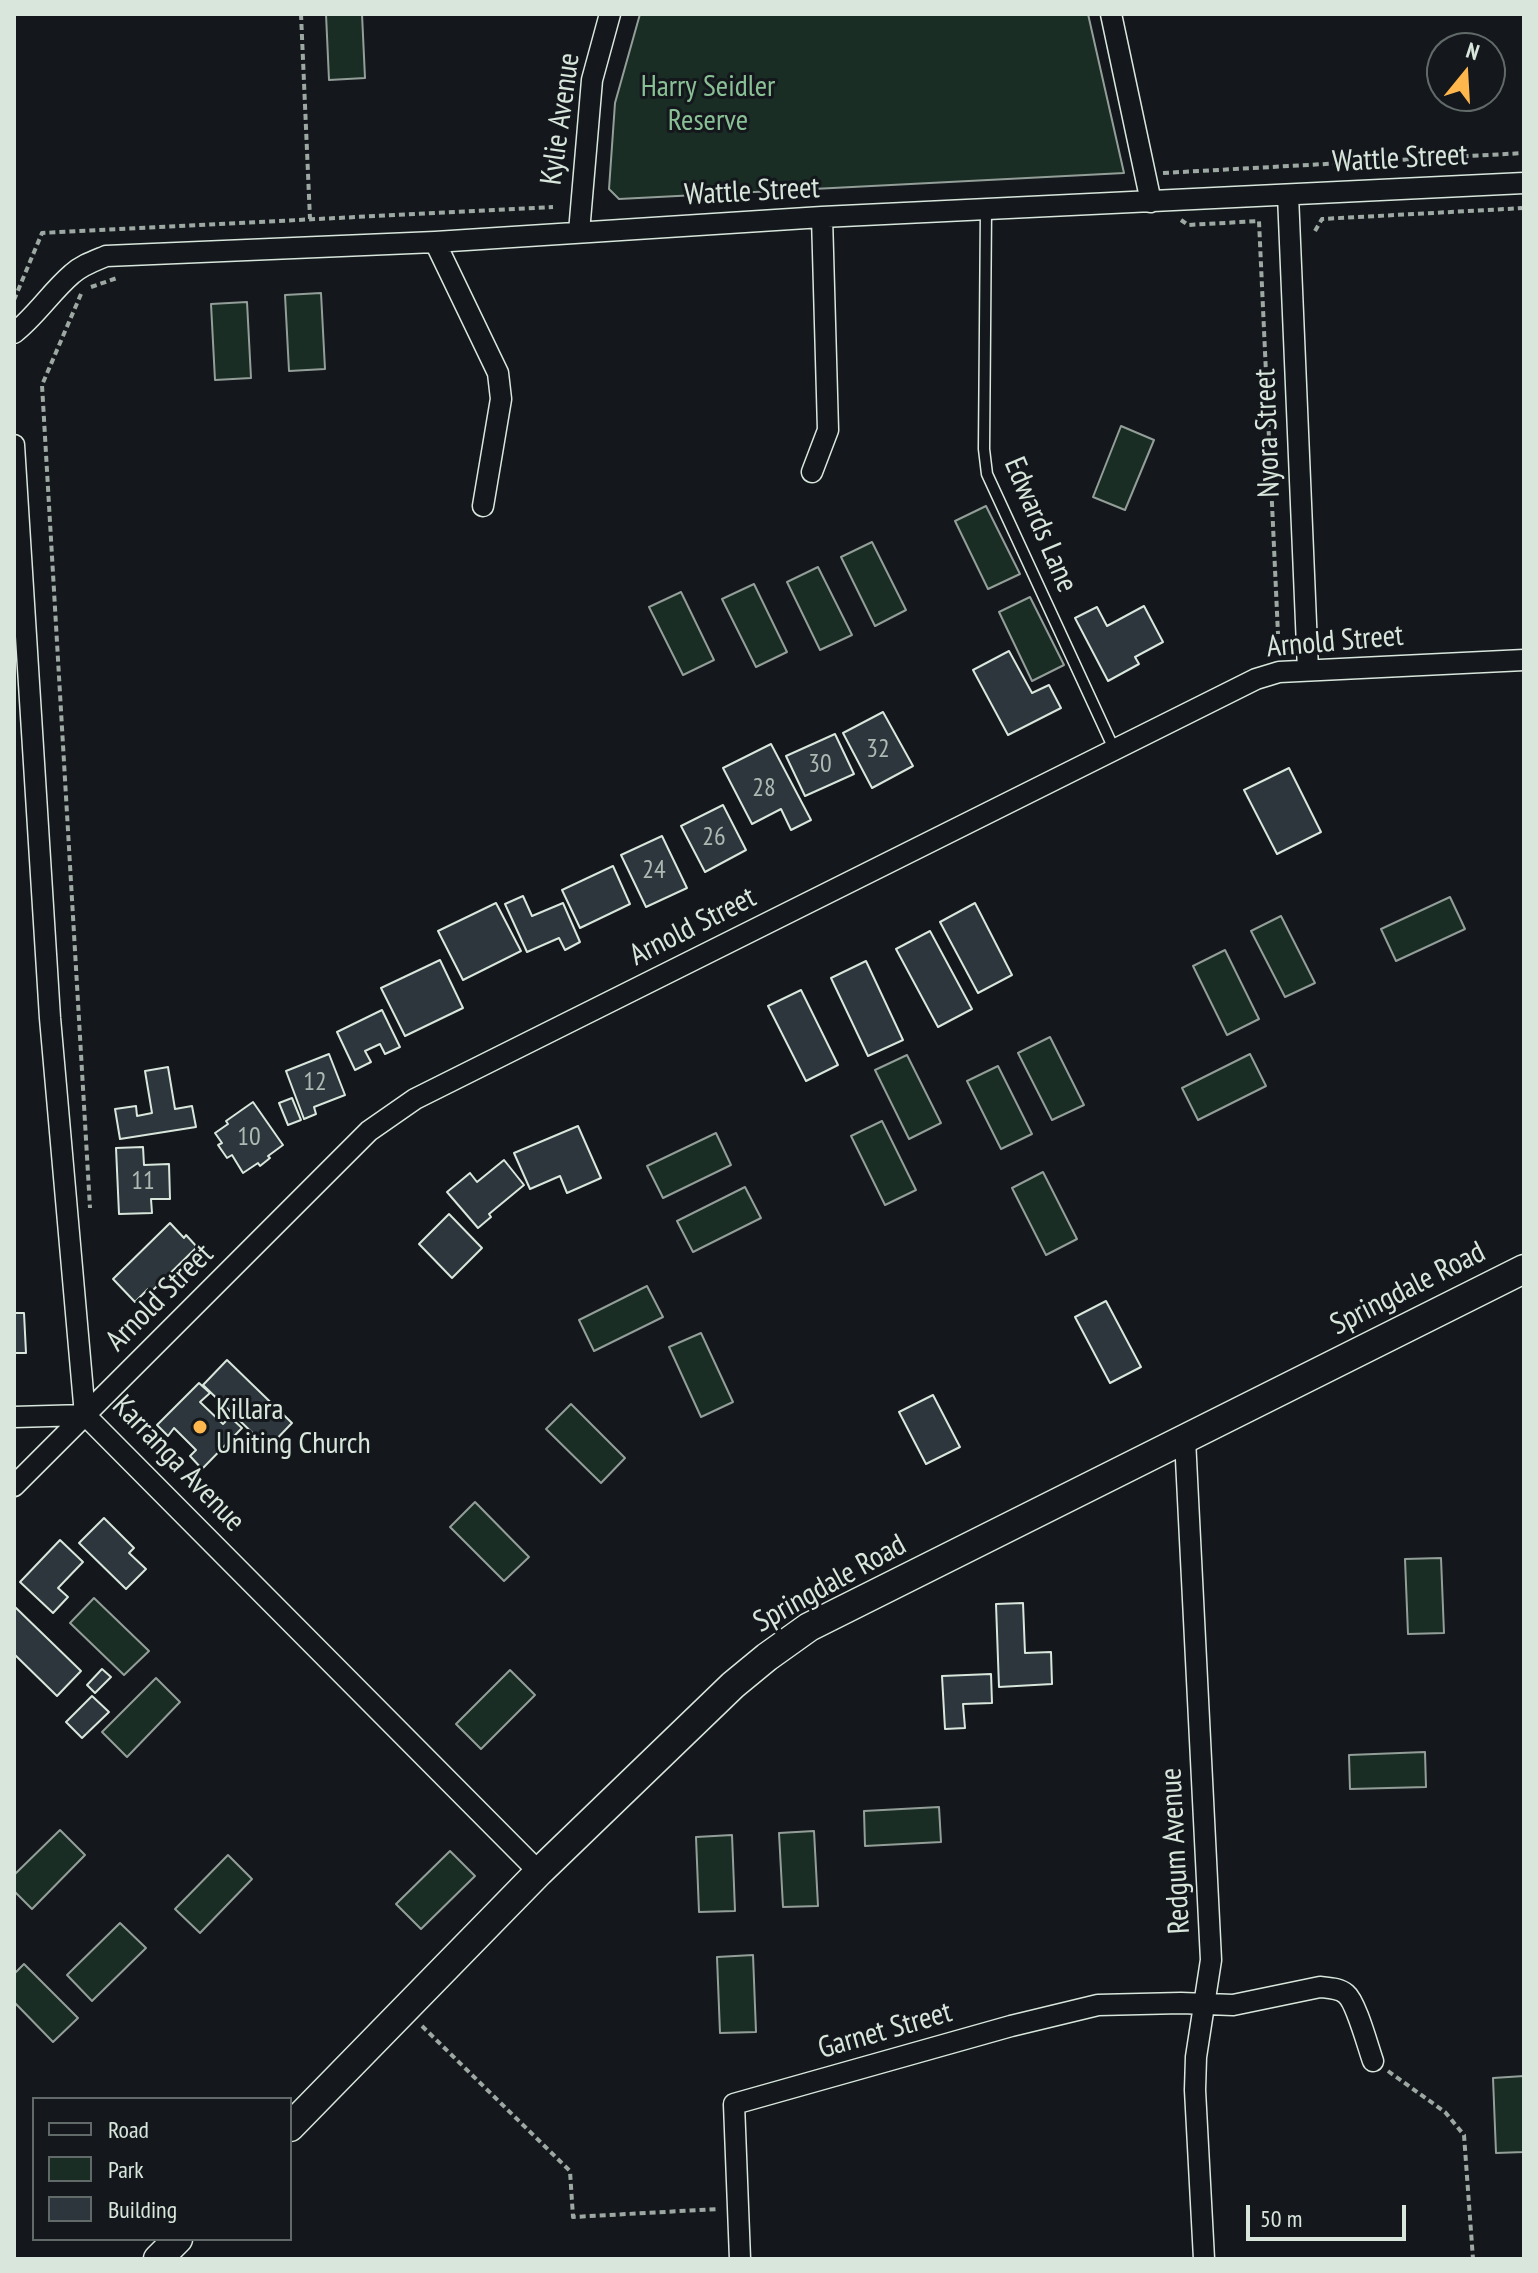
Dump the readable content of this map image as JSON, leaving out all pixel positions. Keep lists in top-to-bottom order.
{
  "streets": {
    "main road": ["Springdale Road"],
    "street": [
      "Kylie Avenue",
      "Wattle Street",
      "Nyora Street",
      "Arnold Street",
      "Karranga Avenue",
      "Redgum Avenue",
      "Garnet Street"
    ],
    "lane": ["Edwards Lane"]
  },
  "crossings": [
    ["Kylie Avenue", "Wattle Street"],
    ["Wattle Street", "Nyora Street"],
    ["Wattle Street", "Edwards Lane"],
    ["Nyora Street", "Arnold Street"],
    ["Edwards Lane", "Arnold Street"],
    ["Arnold Street", "Karranga Avenue"],
    ["Springdale Road", "Karranga Avenue"],
    ["Springdale Road", "Redgum Avenue"],
    ["Redgum Avenue", "Garnet Street"]
  ],
  "parks": ["Harry Seidler Reserve"],
  "places": ["Killara Uniting Church"],
  "house_numbers": [
    "32",
    "30",
    "28",
    "26",
    "24",
    "12",
    "10",
    "11"
  ],
  "legend": ["Road", "Park", "Building"],
  "scale_bar": "50 m",
  "north": "top"
}
